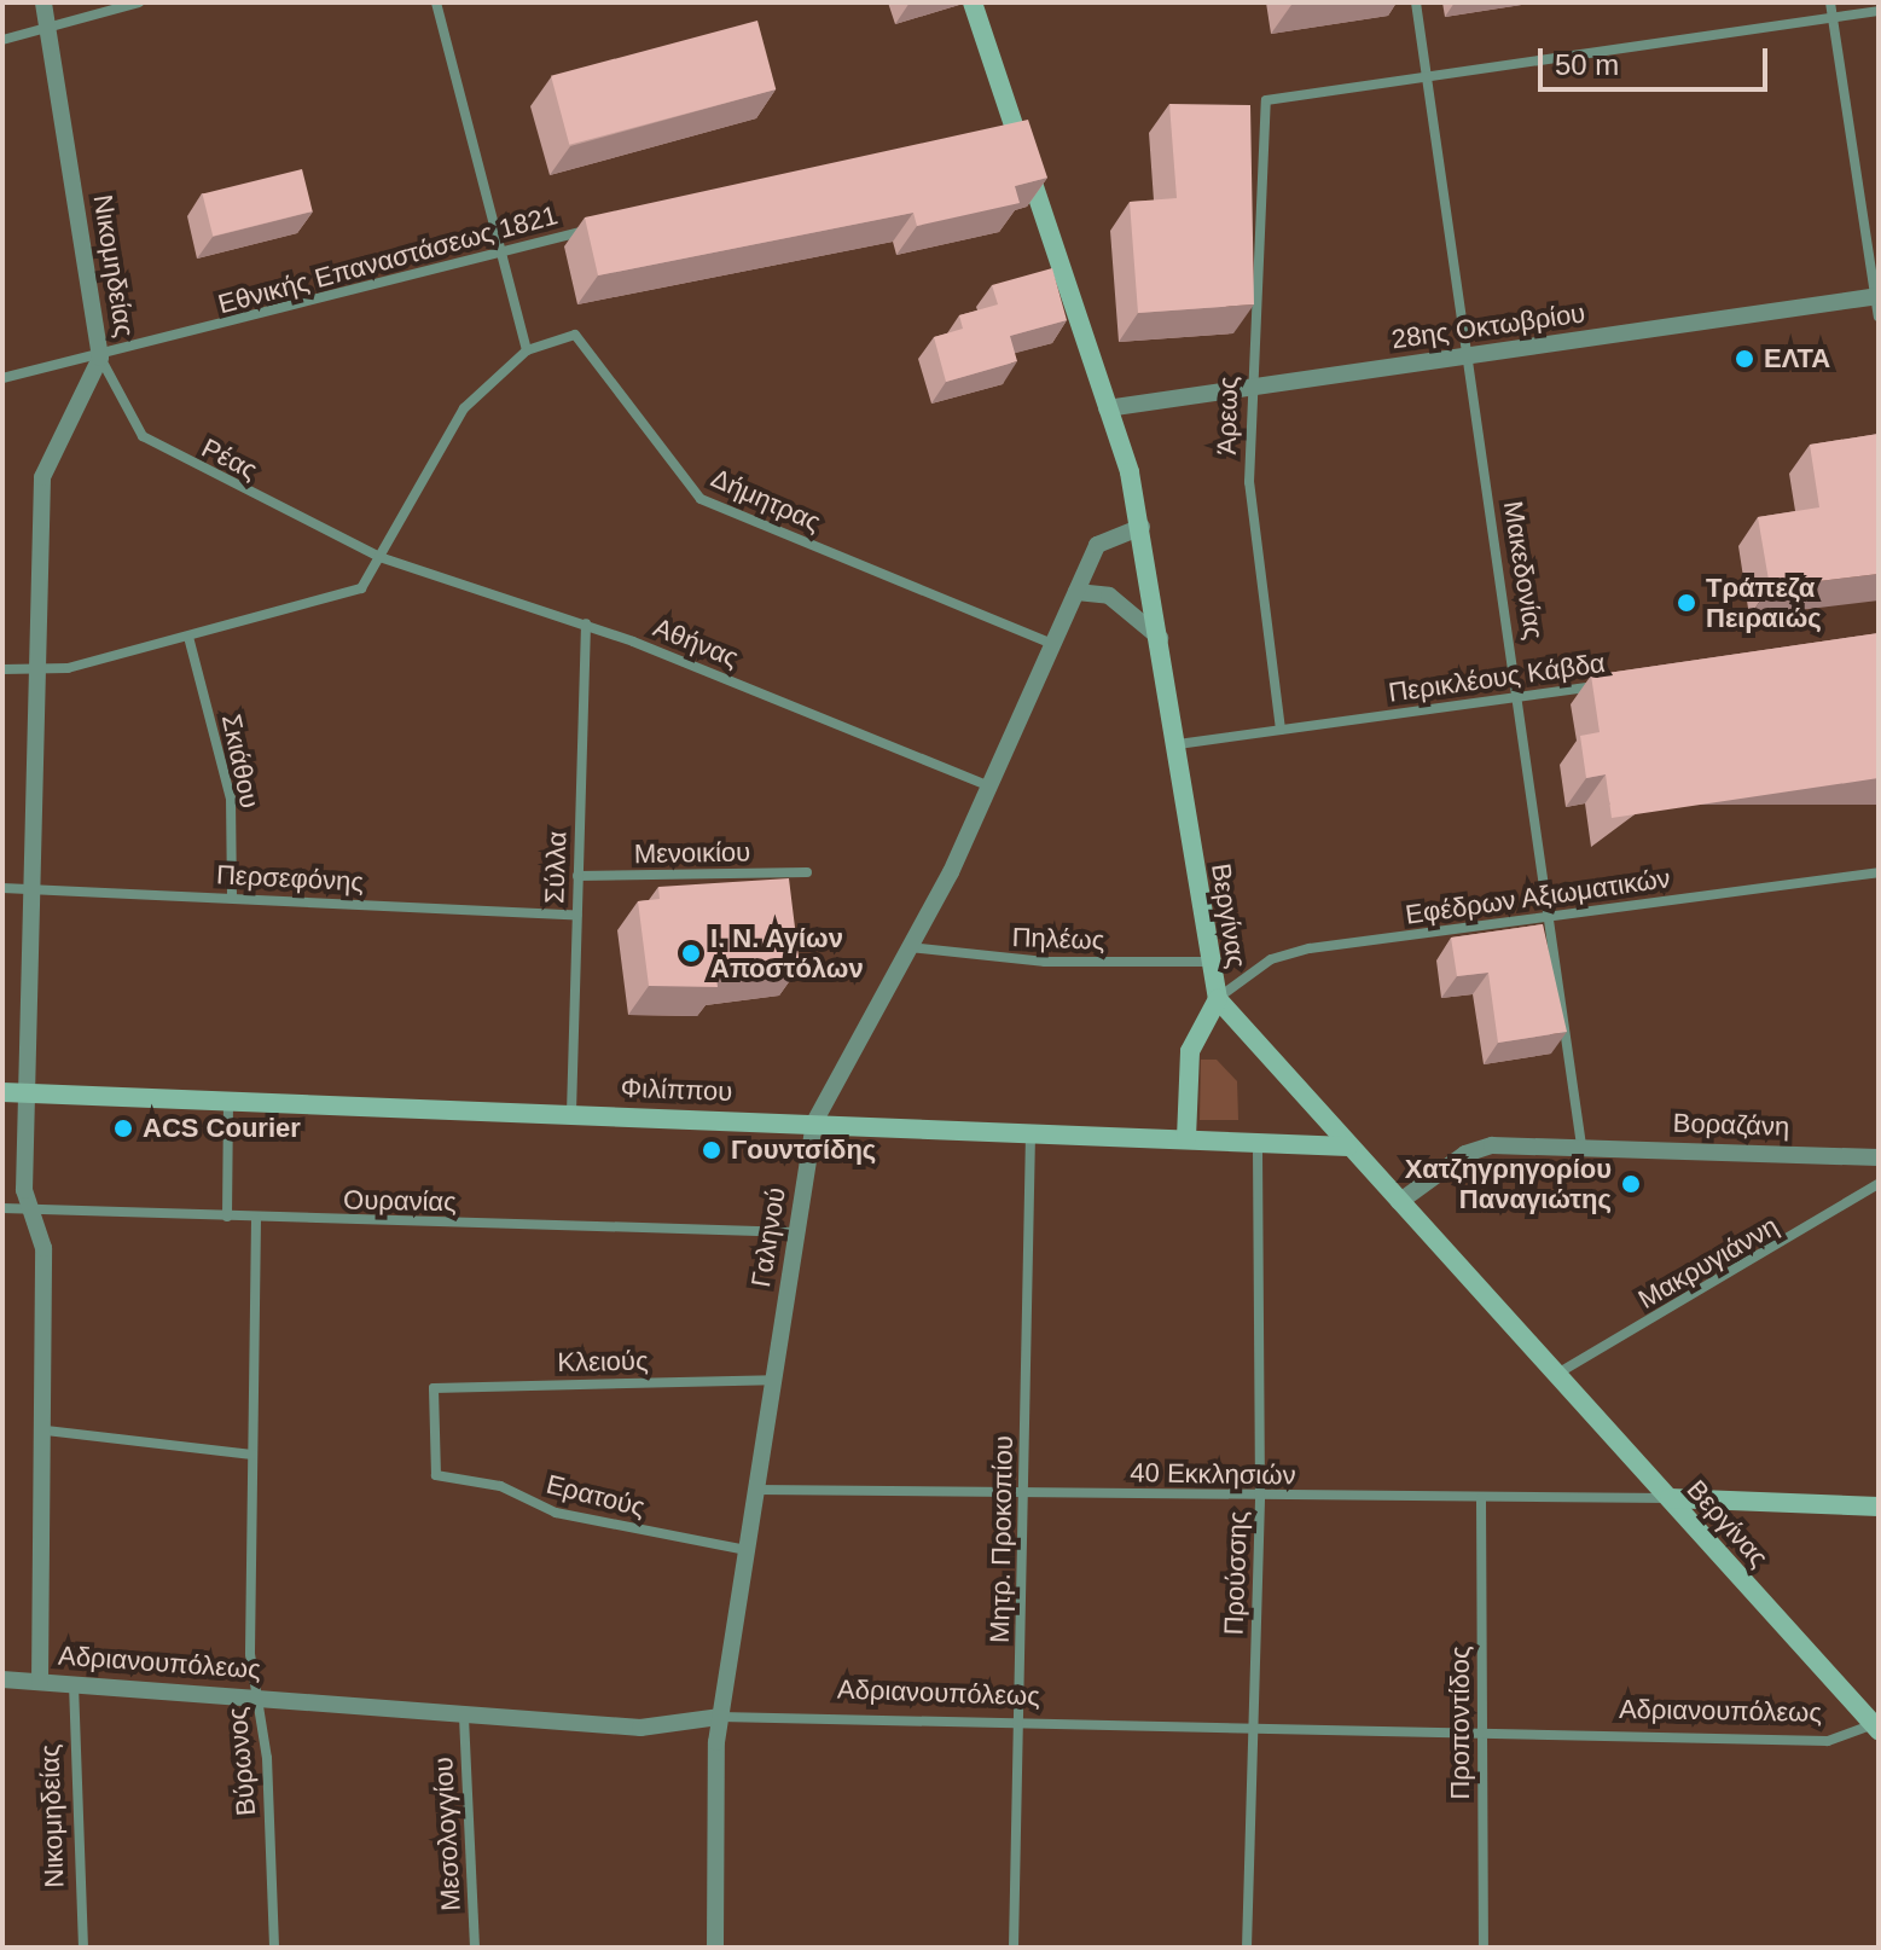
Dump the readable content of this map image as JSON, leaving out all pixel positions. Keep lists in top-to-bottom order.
{
  "streets": {
    "main road": ["Βεργίνας", "Φιλίππου"],
    "street": [
      "Εθνικής Επαναστάσεως 1821",
      "Νικομηδείας",
      "28ης Οκτωβρίου",
      "Άρεως",
      "Ρέας",
      "Δήμητρας",
      "Μακεδονίας",
      "Αθήνας",
      "Περικλέους Κάβδα",
      "Σκιάθου",
      "Μενοικίου",
      "Σύλλα",
      "Περσεφόνης",
      "Εφέδρων Αξιωματικών",
      "Πηλέως",
      "Βοραζάνη",
      "Ουρανίας",
      "Γαληνού",
      "Μακρυγιάννη",
      "Κλειούς",
      "40 Εκκλησιών",
      "Ερατούς",
      "Μητρ. Προκοπίου",
      "Προύσσης",
      "Αδριανουπόλεως",
      "Προποντίδος",
      "Βύρωνος",
      "Μεσολογγίου"
    ]
  },
  "crossings": [
    ["Εθνικής Επαναστάσεως 1821", "Νικομηδείας"],
    ["Εθνικής Επαναστάσεως 1821", "Ρέας"],
    ["Νικομηδείας", "Ρέας"],
    ["Νικομηδείας", "Περσεφόνης"],
    ["Νικομηδείας", "Φιλίππου"],
    ["Νικομηδείας", "Ουρανίας"],
    ["Νικομηδείας", "Αδριανουπόλεως"],
    ["28ης Οκτωβρίου", "Άρεως"],
    ["28ης Οκτωβρίου", "Μακεδονίας"],
    ["28ης Οκτωβρίου", "Βεργίνας"],
    ["Άρεως", "Μακεδονίας"],
    ["Άρεως", "Περικλέους Κάβδα"],
    ["Ρέας", "Αθήνας"],
    ["Δήμητρας", "Γαληνού"],
    ["Μακεδονίας", "Περικλέους Κάβδα"],
    ["Μακεδονίας", "Εφέδρων Αξιωματικών"],
    ["Μακεδονίας", "Βοραζάνη"],
    ["Αθήνας", "Σύλλα"],
    ["Αθήνας", "Γαληνού"],
    ["Περικλέους Κάβδα", "Βεργίνας"],
    ["Σκιάθου", "Περσεφόνης"],
    ["Μενοικίου", "Σύλλα"],
    ["Σύλλα", "Περσεφόνης"],
    ["Σύλλα", "Φιλίππου"],
    ["Εφέδρων Αξιωματικών", "Βεργίνας"],
    ["Βεργίνας", "Πηλέως"],
    ["Βεργίνας", "Φιλίππου"],
    ["Βεργίνας", "Βοραζάνη"],
    ["Βεργίνας", "Γαληνού"],
    ["Βεργίνας", "Μακρυγιάννη"],
    ["Βεργίνας", "40 Εκκλησιών"],
    ["Βεργίνας", "Αδριανουπόλεως"],
    ["Πηλέως", "Γαληνού"],
    ["Φιλίππου", "Γαληνού"],
    ["Φιλίππου", "Μητρ. Προκοπίου"],
    ["Φιλίππου", "Προύσσης"],
    ["Ουρανίας", "Γαληνού"],
    ["Ουρανίας", "Βύρωνος"],
    ["Γαληνού", "Κλειούς"],
    ["Γαληνού", "40 Εκκλησιών"],
    ["Γαληνού", "Ερατούς"],
    ["Γαληνού", "Αδριανουπόλεως"],
    ["Κλειούς", "Ερατούς"],
    ["40 Εκκλησιών", "Μητρ. Προκοπίου"],
    ["40 Εκκλησιών", "Προύσσης"],
    ["40 Εκκλησιών", "Προποντίδος"],
    ["Μητρ. Προκοπίου", "Αδριανουπόλεως"],
    ["Προύσσης", "Αδριανουπόλεως"],
    ["Αδριανουπόλεως", "Προποντίδος"],
    ["Αδριανουπόλεως", "Βύρωνος"],
    ["Αδριανουπόλεως", "Μεσολογγίου"]
  ],
  "places": [
    "ΕΛΤΑ",
    "Τράπεζα Πειραιώς",
    "Ι. Ν. Αγίων Αποστόλων",
    "ACS Courier",
    "Γουντσίδης",
    "Χατζηγρηγορίου Παναγιώτης"
  ],
  "scale_bar": "50 m"
}
